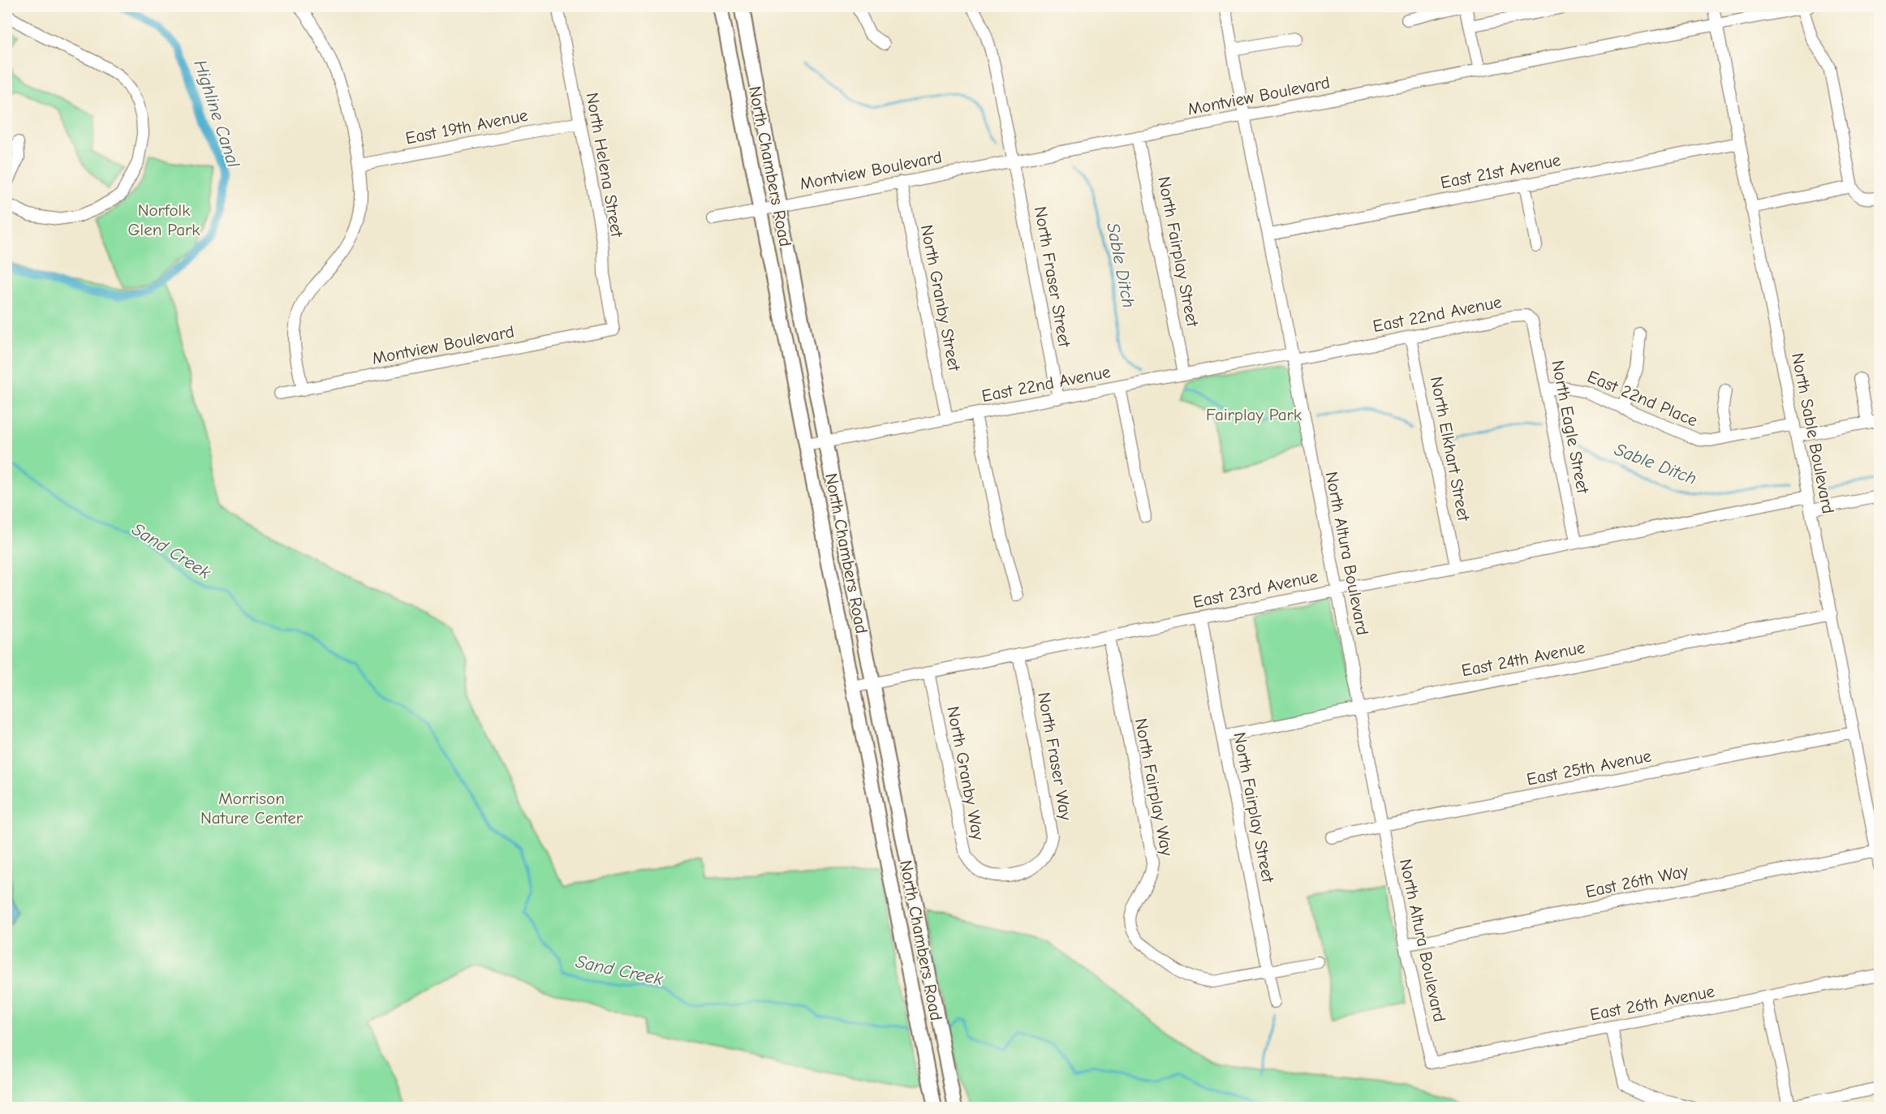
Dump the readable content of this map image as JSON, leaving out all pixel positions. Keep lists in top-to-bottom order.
{
  "streets": {
    "main road": ["North Chambers Road"],
    "street": [
      "Montview Boulevard",
      "East 19th Avenue",
      "North Helena Street",
      "East 21st Avenue",
      "North Fairplay Street",
      "North Fraser Street",
      "North Granby Street",
      "East 22nd Avenue",
      "East 22nd Place",
      "North Eagle Street",
      "North Sable Boulevard",
      "North Elkhart Street",
      "North Altura Boulevard",
      "East 23rd Avenue",
      "East 24th Avenue",
      "North Fraser Way",
      "East 25th Avenue",
      "North Granby Way",
      "North Fairplay Way",
      "East 26th Way",
      "East 26th Avenue"
    ]
  },
  "crossings": [
    ["Montview Boulevard", "North Helena Street"],
    ["Montview Boulevard", "North Chambers Road"],
    ["Montview Boulevard", "North Fairplay Street"],
    ["Montview Boulevard", "North Fraser Street"],
    ["Montview Boulevard", "North Granby Street"],
    ["Montview Boulevard", "North Sable Boulevard"],
    ["Montview Boulevard", "North Altura Boulevard"],
    ["East 19th Avenue", "North Helena Street"],
    ["North Chambers Road", "East 22nd Avenue"],
    ["North Chambers Road", "East 23rd Avenue"],
    ["East 21st Avenue", "North Sable Boulevard"],
    ["East 21st Avenue", "North Altura Boulevard"],
    ["North Fairplay Street", "East 22nd Avenue"],
    ["North Fairplay Street", "East 23rd Avenue"],
    ["North Fairplay Street", "East 24th Avenue"],
    ["North Fraser Street", "East 22nd Avenue"],
    ["North Granby Street", "East 22nd Avenue"],
    ["East 22nd Avenue", "North Eagle Street"],
    ["East 22nd Avenue", "North Elkhart Street"],
    ["East 22nd Avenue", "North Altura Boulevard"],
    ["East 22nd Place", "North Eagle Street"],
    ["East 22nd Place", "North Sable Boulevard"],
    ["North Eagle Street", "East 23rd Avenue"],
    ["North Sable Boulevard", "East 23rd Avenue"],
    ["North Sable Boulevard", "East 24th Avenue"],
    ["North Sable Boulevard", "East 25th Avenue"],
    ["North Sable Boulevard", "East 26th Way"],
    ["North Elkhart Street", "East 23rd Avenue"],
    ["North Altura Boulevard", "East 23rd Avenue"],
    ["North Altura Boulevard", "East 24th Avenue"],
    ["North Altura Boulevard", "East 25th Avenue"],
    ["North Altura Boulevard", "East 26th Way"],
    ["North Altura Boulevard", "East 26th Avenue"],
    ["East 23rd Avenue", "North Fraser Way"],
    ["East 23rd Avenue", "North Granby Way"],
    ["East 23rd Avenue", "North Fairplay Way"],
    ["North Fraser Way", "North Granby Way"]
  ],
  "water": ["Highline Canal", "Sable Ditch", "Sand Creek"],
  "parks": ["Norfolk Glen Park", "Fairplay Park", "Morrison Nature Center"]
}
